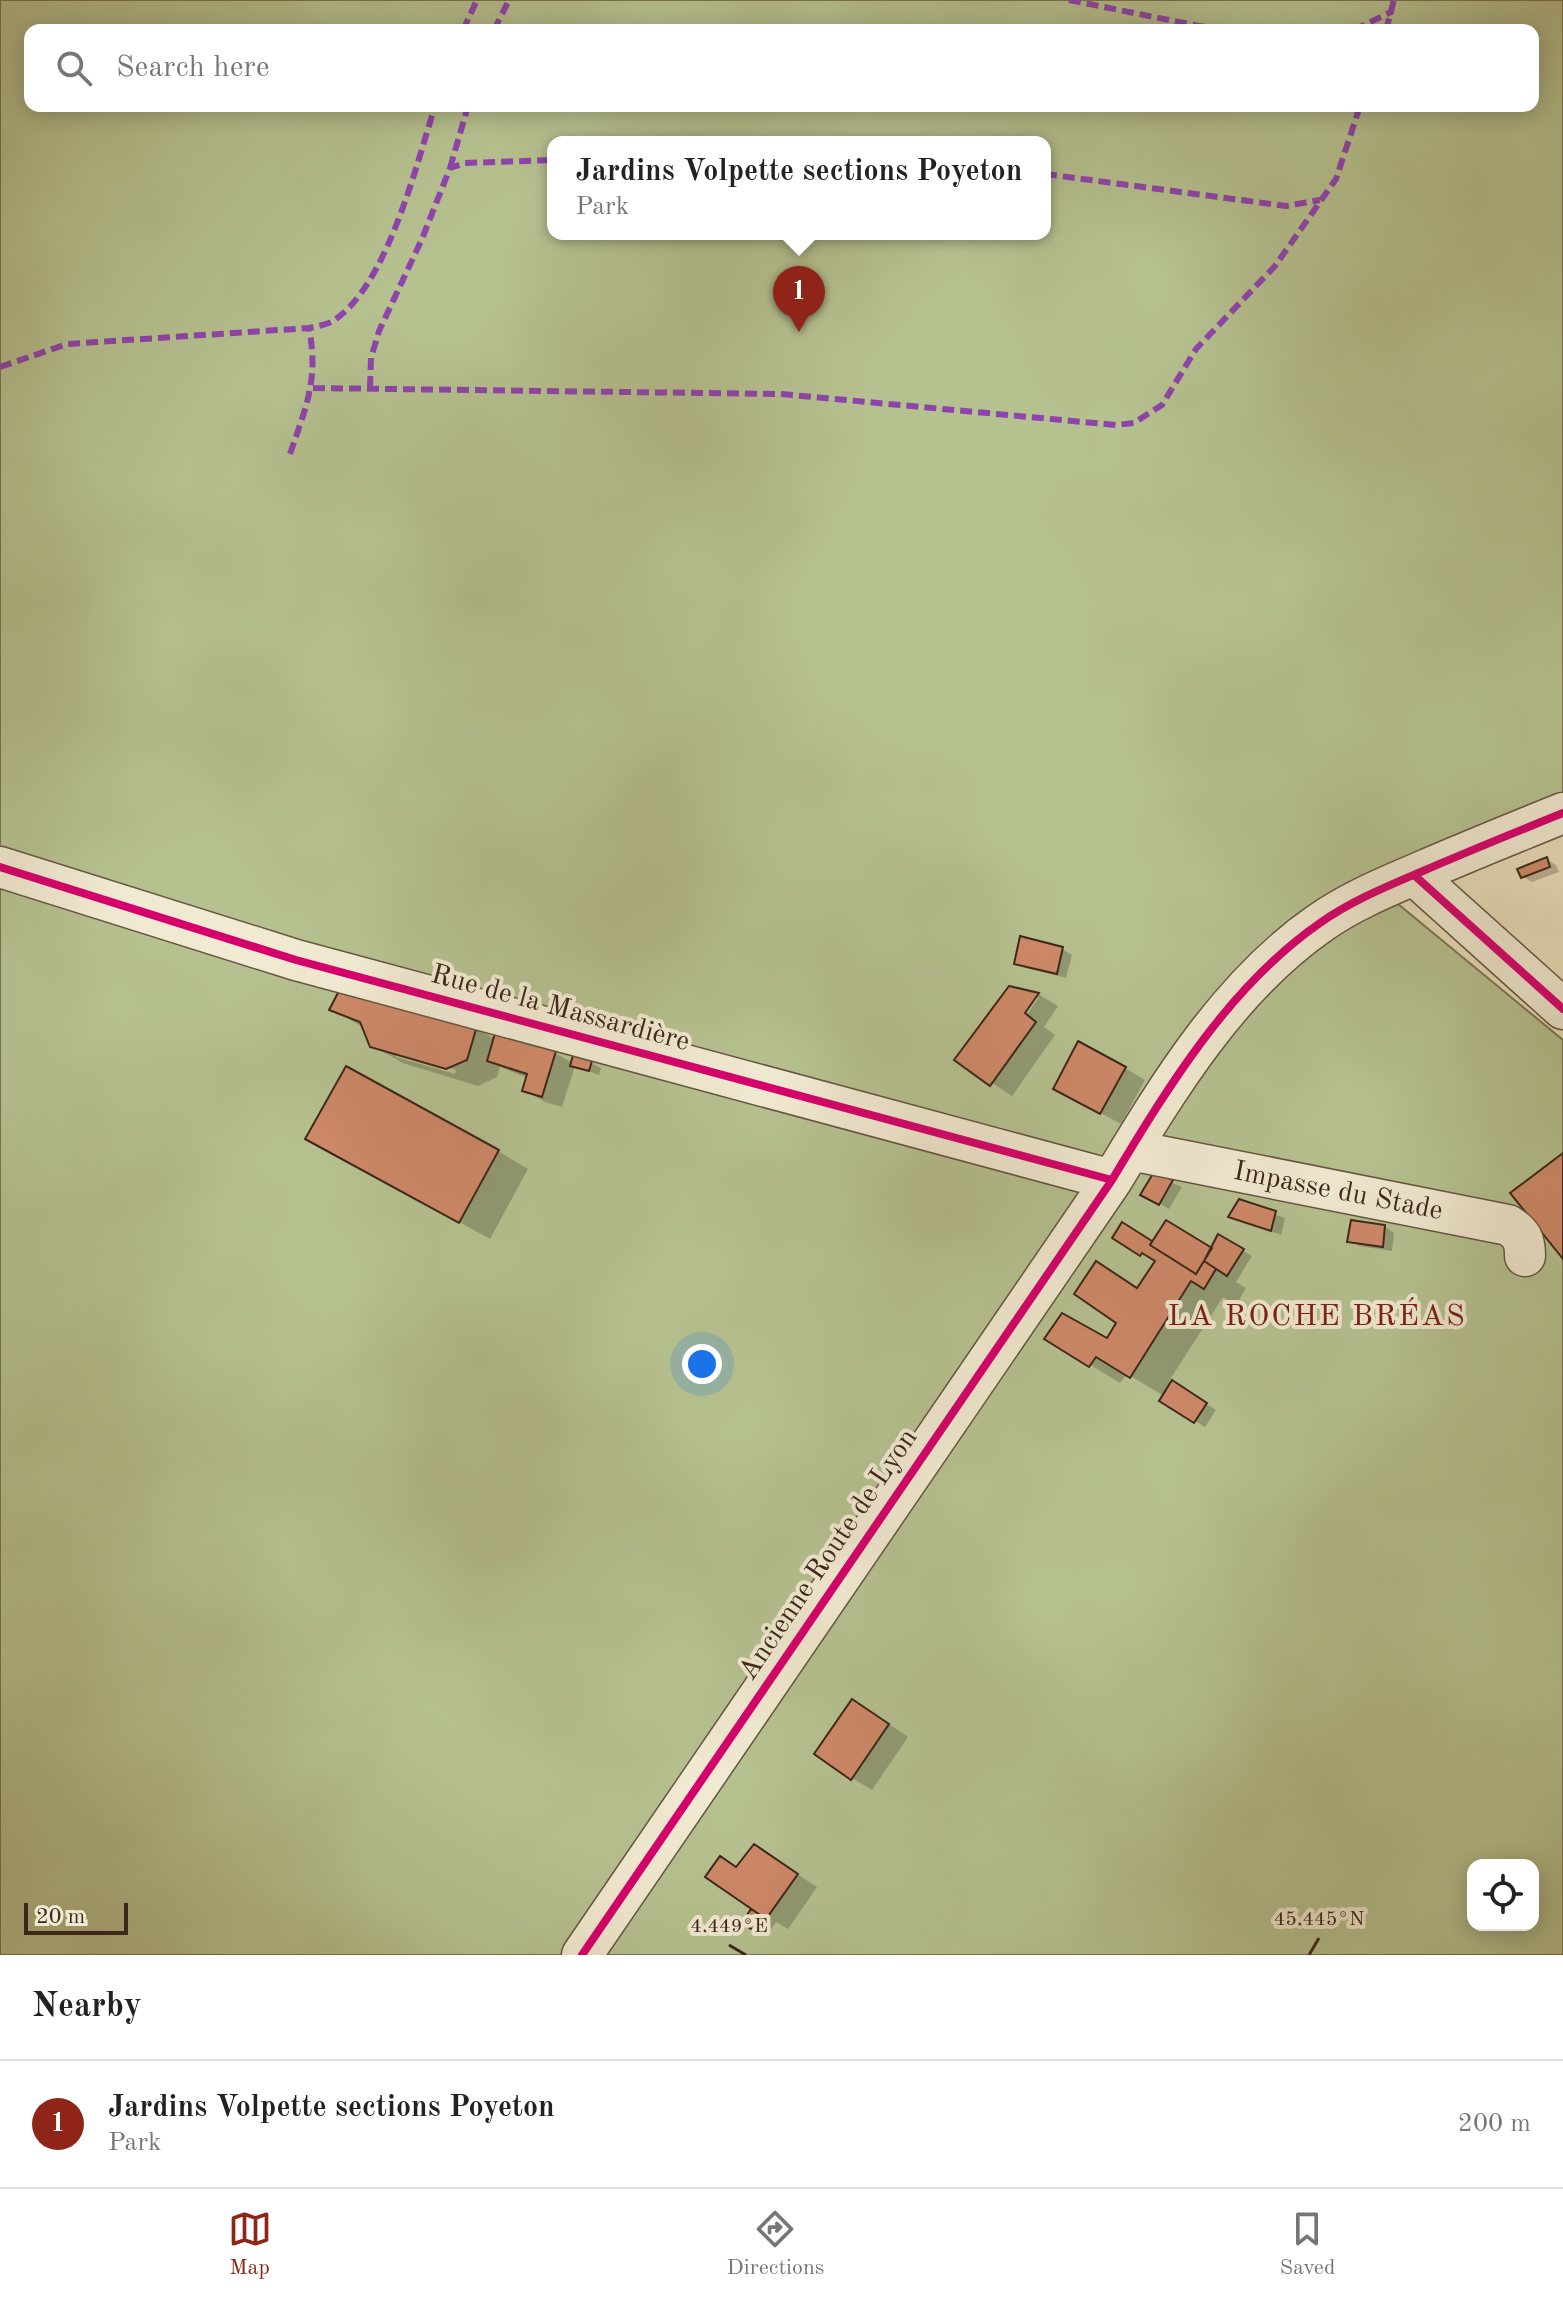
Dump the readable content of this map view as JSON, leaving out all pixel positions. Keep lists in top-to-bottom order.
{
  "streets": {
    "street": ["Rue de la Massardière", "Impasse du Stade", "Ancienne Route de Lyon"]
  },
  "crossings": [
    ["Rue de la Massardière", "Impasse du Stade"],
    ["Rue de la Massardière", "Ancienne Route de Lyon"],
    ["Impasse du Stade", "Ancienne Route de Lyon"]
  ],
  "districts": ["LA ROCHE BRÉAS"],
  "scale_bar": "20 m",
  "page": {
    "search": "Search here",
    "popup": ["Jardins Volpette sections Poyeton", "Park"],
    "pins": "1",
    "scale": "20 m",
    "heading": "Nearby",
    "list": [
      {
        "mark": "1",
        "name": "Jardins Volpette sections Poyeton",
        "note": "Park",
        "value": "200 m"
      }
    ],
    "nav": ["Map", "Directions", "Saved"]
  },
  "coordinates": ["45.445°N", "4.449°E"]
}
